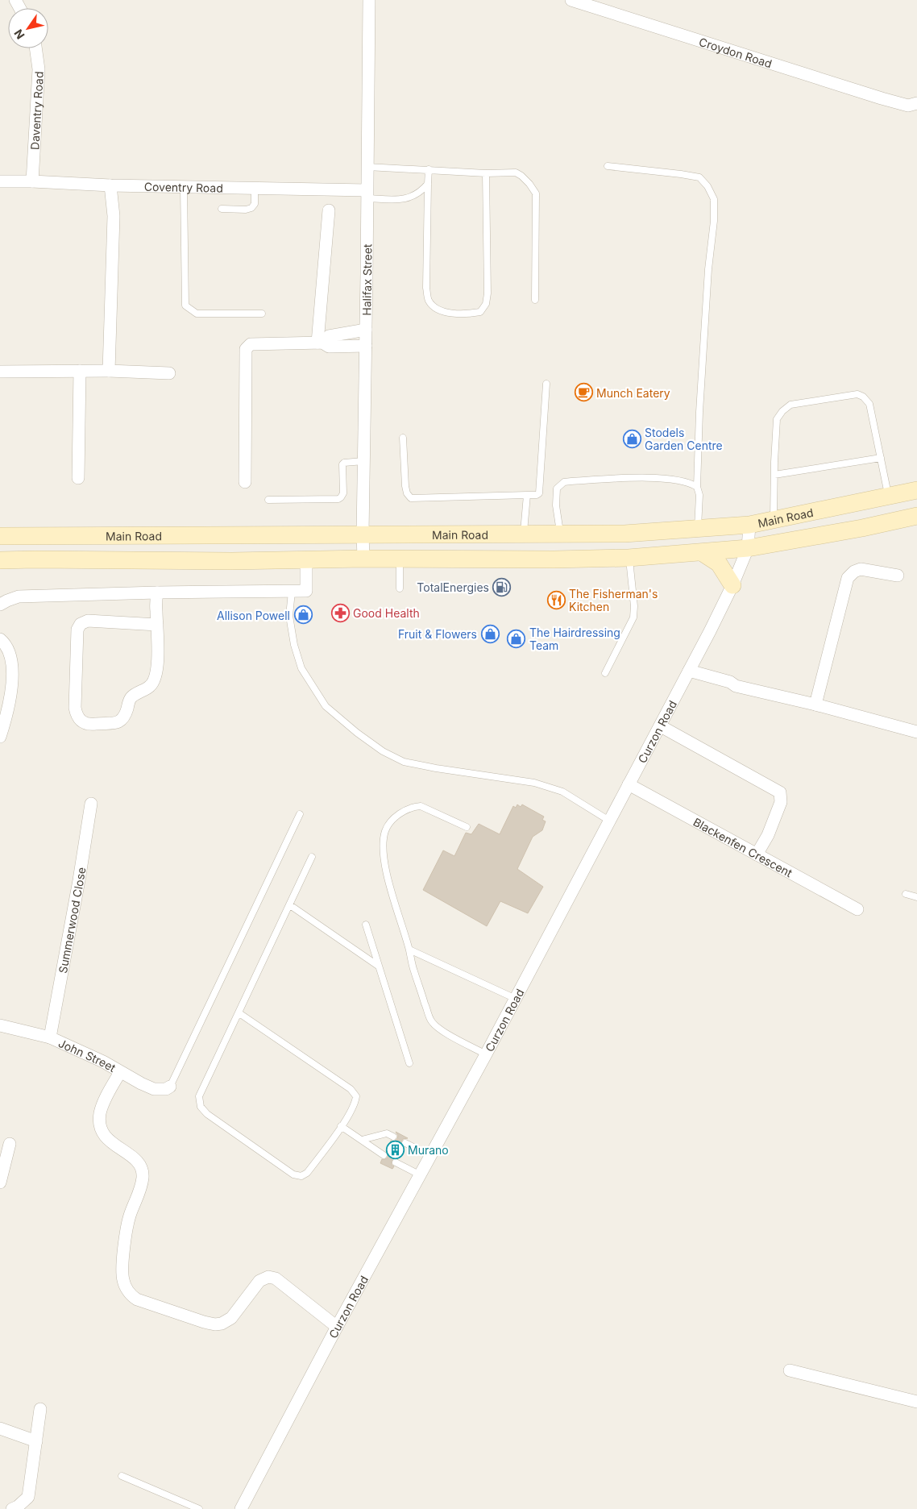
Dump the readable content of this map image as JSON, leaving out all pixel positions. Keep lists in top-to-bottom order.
{
  "streets": {
    "main road": ["Main Road"],
    "street": [
      "Croydon Road",
      "Daventry Road",
      "Coventry Road",
      "Halifax Street",
      "Curzon Road",
      "Blackenfen Crescent",
      "Summerwood Close",
      "John Street"
    ]
  },
  "crossings": [
    ["Daventry Road", "Coventry Road"],
    ["Coventry Road", "Halifax Street"],
    ["Halifax Street", "Main Road"],
    ["Main Road", "Curzon Road"],
    ["Curzon Road", "Blackenfen Crescent"],
    ["Summerwood Close", "John Street"]
  ],
  "places": {
    "cafe": ["Munch Eatery"],
    "shop": [
      "Stodels Garden Centre",
      "Allison Powell",
      "Fruit & Flowers",
      "The Hairdressing Team"
    ],
    "fuel station": ["TotalEnergies"],
    "restaurant": ["The Fisherman's Kitchen"],
    "pharmacy": ["Good Health"],
    "building": ["Murano"]
  },
  "north": "bottom left"
}
